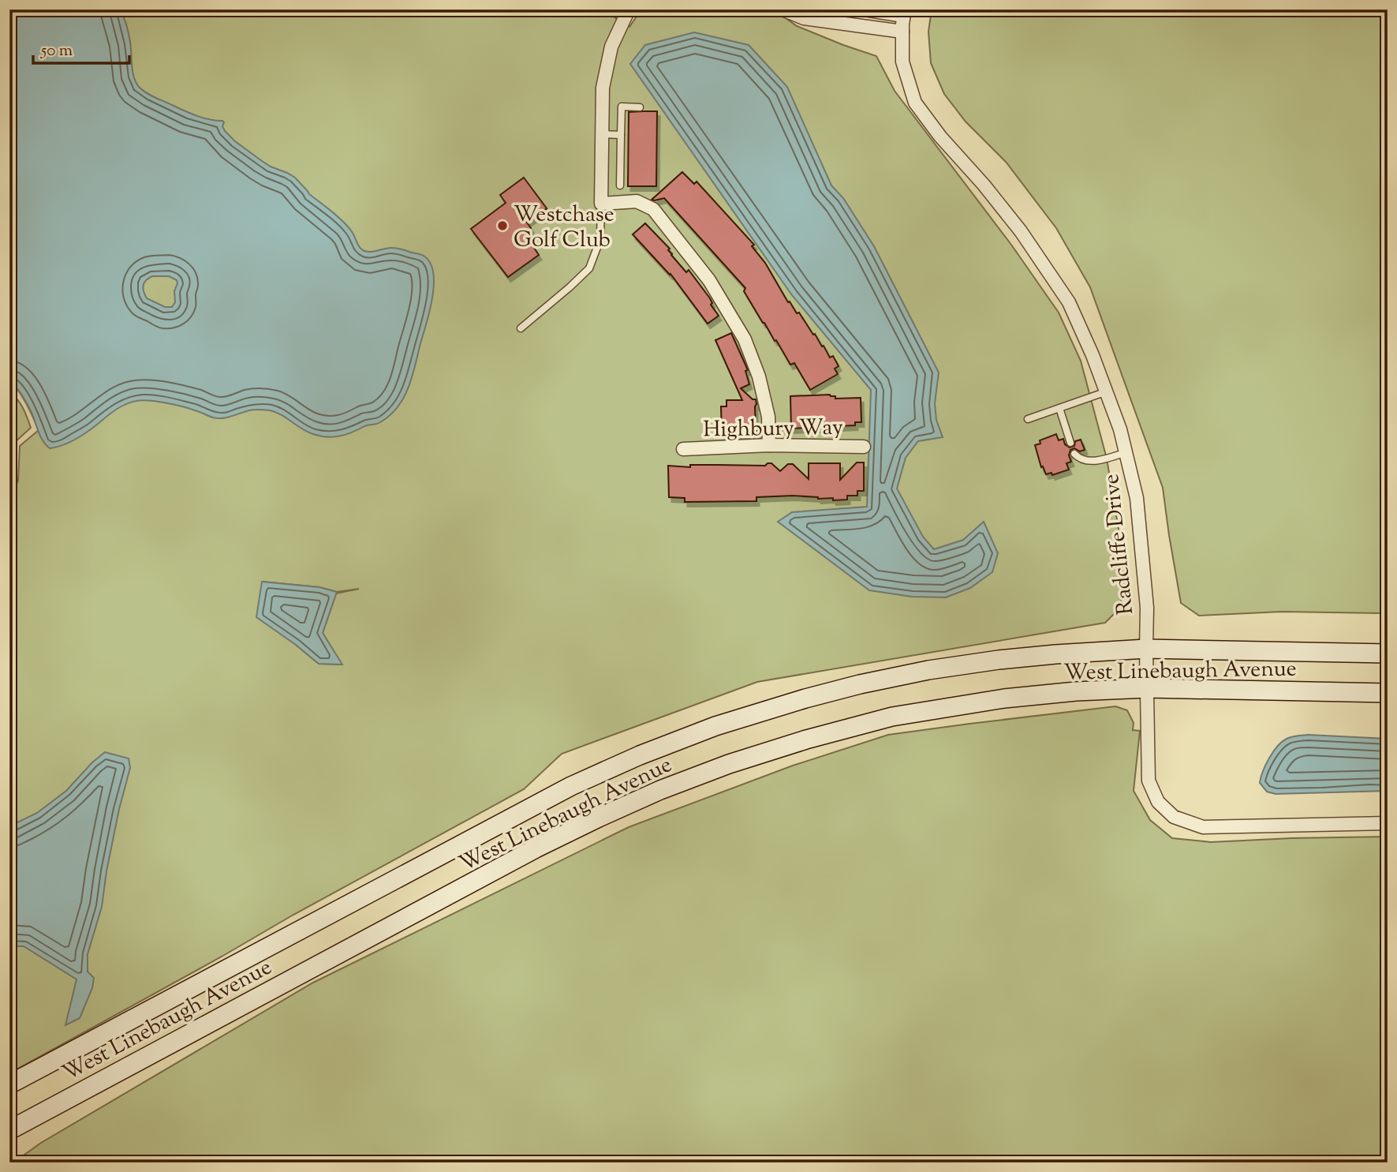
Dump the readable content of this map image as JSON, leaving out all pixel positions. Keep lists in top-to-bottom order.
{
  "streets": {
    "main road": ["West Linebaugh Avenue"],
    "street": ["Highbury Way", "Radcliffe Drive"]
  },
  "crossings": [
    ["Radcliffe Drive", "West Linebaugh Avenue"]
  ],
  "places": ["Westchase Golf Club"],
  "scale_bar": "50 m"
}
